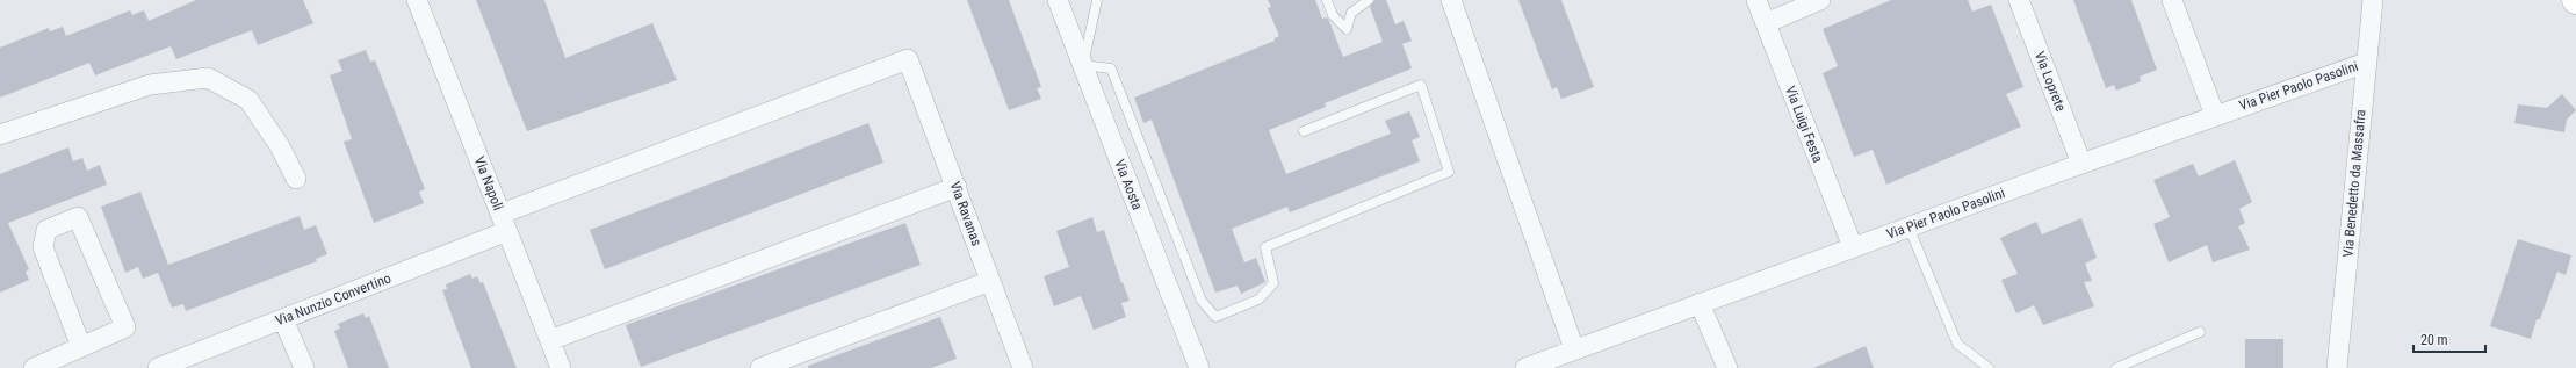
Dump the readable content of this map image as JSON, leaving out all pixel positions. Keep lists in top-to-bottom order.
{
  "streets": {
    "street": [
      "Via Loprete",
      "Via Pier Paolo Pasolini",
      "Via Luigi Festa",
      "Via Napoli",
      "Via Benedetto da Massafra",
      "Via Aosta",
      "Via Ravanas",
      "Via Nunzio Convertino"
    ]
  },
  "crossings": [
    ["Via Loprete", "Via Pier Paolo Pasolini"],
    ["Via Pier Paolo Pasolini", "Via Luigi Festa"],
    ["Via Pier Paolo Pasolini", "Via Benedetto da Massafra"],
    ["Via Napoli", "Via Nunzio Convertino"],
    ["Via Ravanas", "Via Nunzio Convertino"]
  ],
  "scale_bar": "20 m"
}
